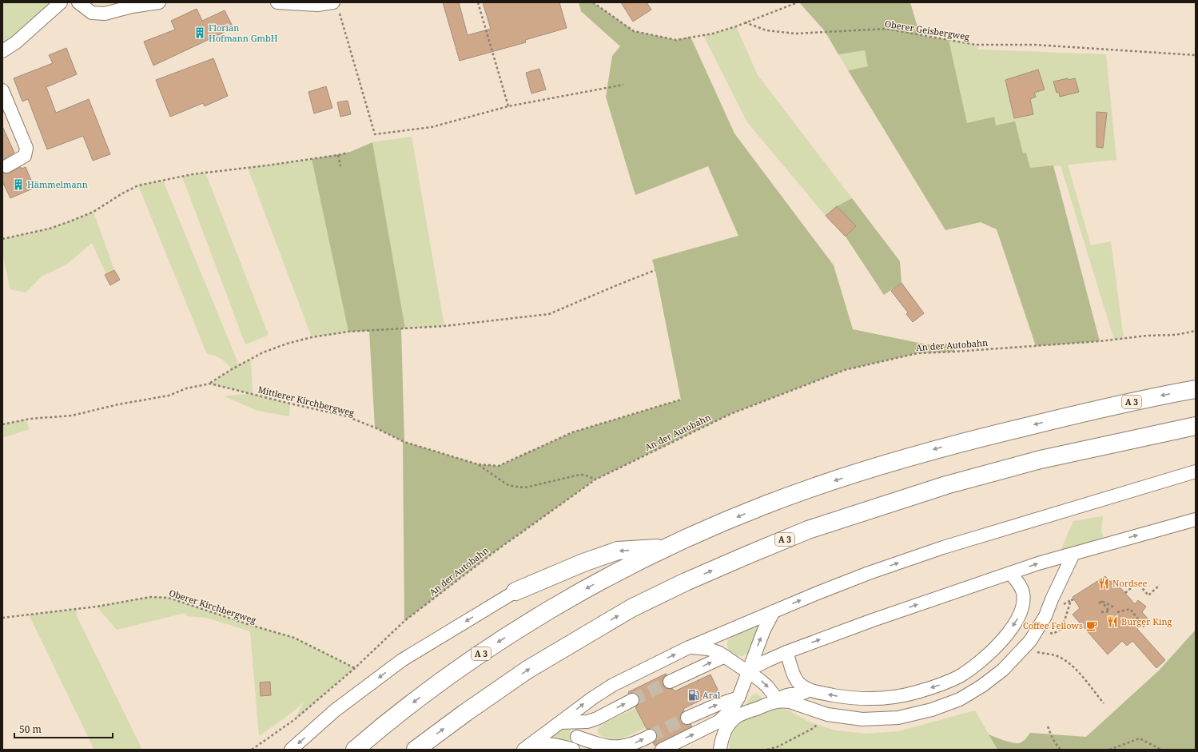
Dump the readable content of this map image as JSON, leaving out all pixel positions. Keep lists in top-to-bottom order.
{
  "streets": {
    "highway": ["A 3"],
    "path": [
      "Oberer Geisbergweg",
      "An der Autobahn",
      "Mittlerer Kirchbergweg",
      "Oberer Kirchbergweg"
    ]
  },
  "crossings": [
    ["An der Autobahn", "Mittlerer Kirchbergweg"],
    ["An der Autobahn", "Oberer Kirchbergweg"]
  ],
  "places": {
    "building": ["Florian Hofmann GmbH", "Hämmelmann"],
    "restaurant": ["Nordsee", "Burger King"],
    "cafe": ["Coffee Fellows"],
    "fuel station": ["Aral"]
  },
  "scale_bar": "50 m"
}
